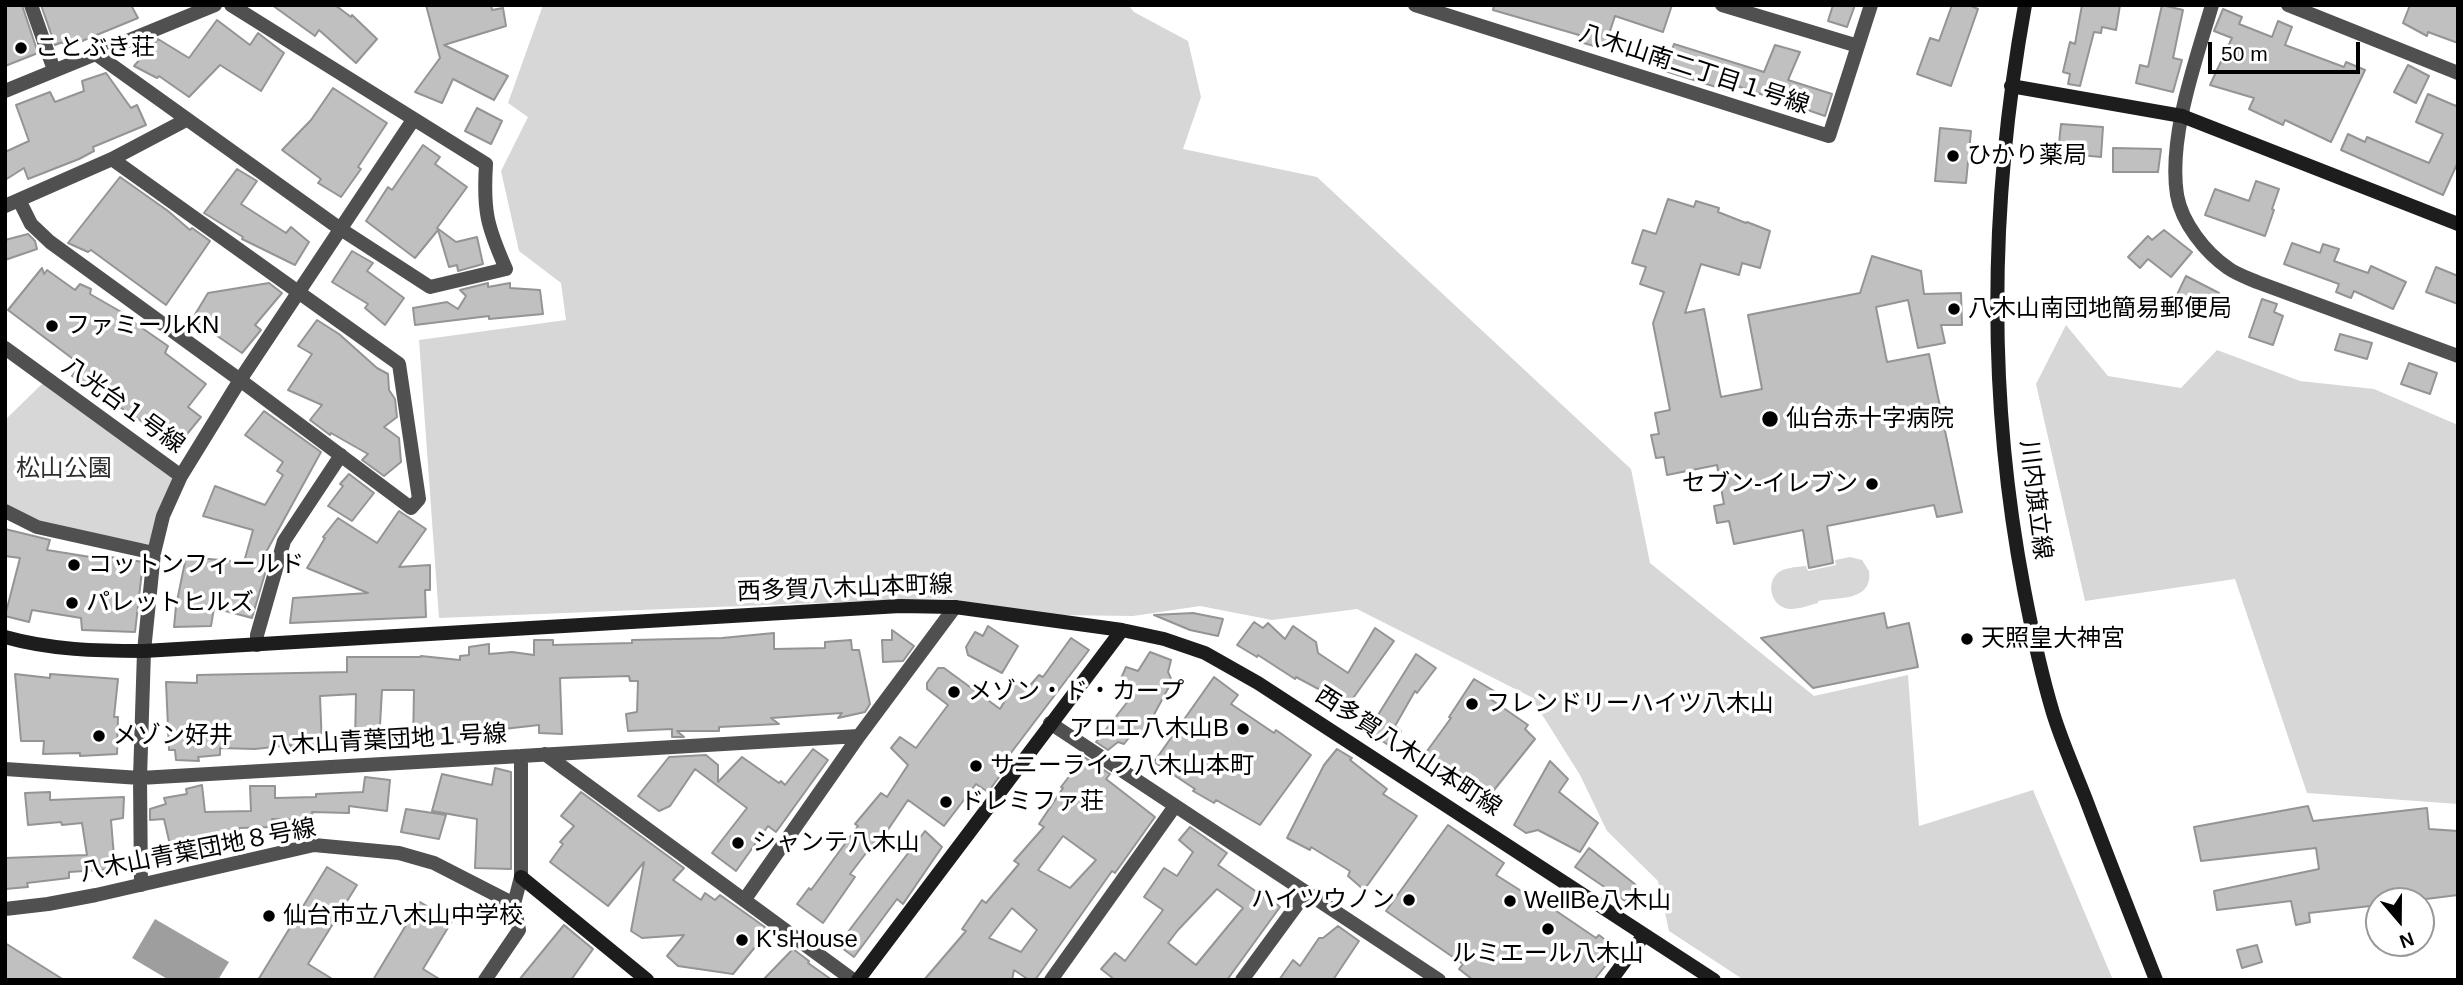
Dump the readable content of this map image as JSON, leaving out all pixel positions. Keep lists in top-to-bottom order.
{
  "streets": {
    "street": [
      "八木山南二丁目１号線",
      "八光台１号線",
      "川内旗立線",
      "西多賀八木山本町線",
      "八木山青葉団地１号線",
      "八木山青葉団地８号線"
    ]
  },
  "parks": ["松山公園"],
  "places": [
    "ことぶき荘",
    "ひかり薬局",
    "八木山南団地簡易郵便局",
    "ファミールKN",
    "仙台赤十字病院",
    "セブン-イレブン",
    "コットンフィールド",
    "パレットヒルズ",
    "天照皇大神宮",
    "メゾン・ド・カープ",
    "フレンドリーハイツ八木山",
    "アロエ八木山B",
    "メゾン好井",
    "サニーライフ八木山本町",
    "ドレミファ荘",
    "シャンテ八木山",
    "ハイツウノン",
    "WellBe八木山",
    "仙台市立八木山中学校",
    "ルミエール八木山",
    "K'sHouse"
  ],
  "scale_bar": "50 m",
  "north": "bottom"
}
